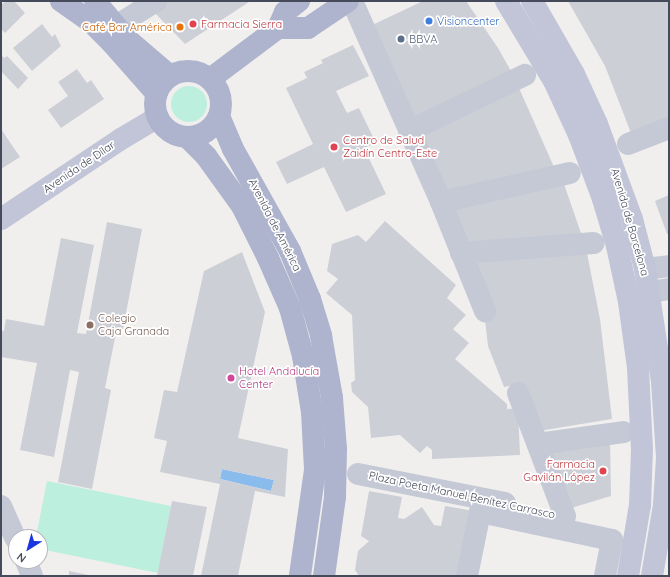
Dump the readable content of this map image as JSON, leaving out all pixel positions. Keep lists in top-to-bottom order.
{
  "streets": {
    "main road": ["Avenida de Dílar", "Avenida de Barcelona", "Avenida de América"],
    "street": ["Plaza Poeta Manuel Benítez Carrasco"]
  },
  "crossings": [
    ["Avenida de Dílar", "Avenida de América"]
  ],
  "places": [
    "Visioncenter",
    "Farmacia Sierra",
    "Café Bar América",
    "BBVA",
    "Centro de Salud Zaidín Centro-Este",
    "Colegio Caja Granada",
    "Hotel Andalucía Center",
    "Farmacia Gavilán López"
  ],
  "north": "bottom left"
}
